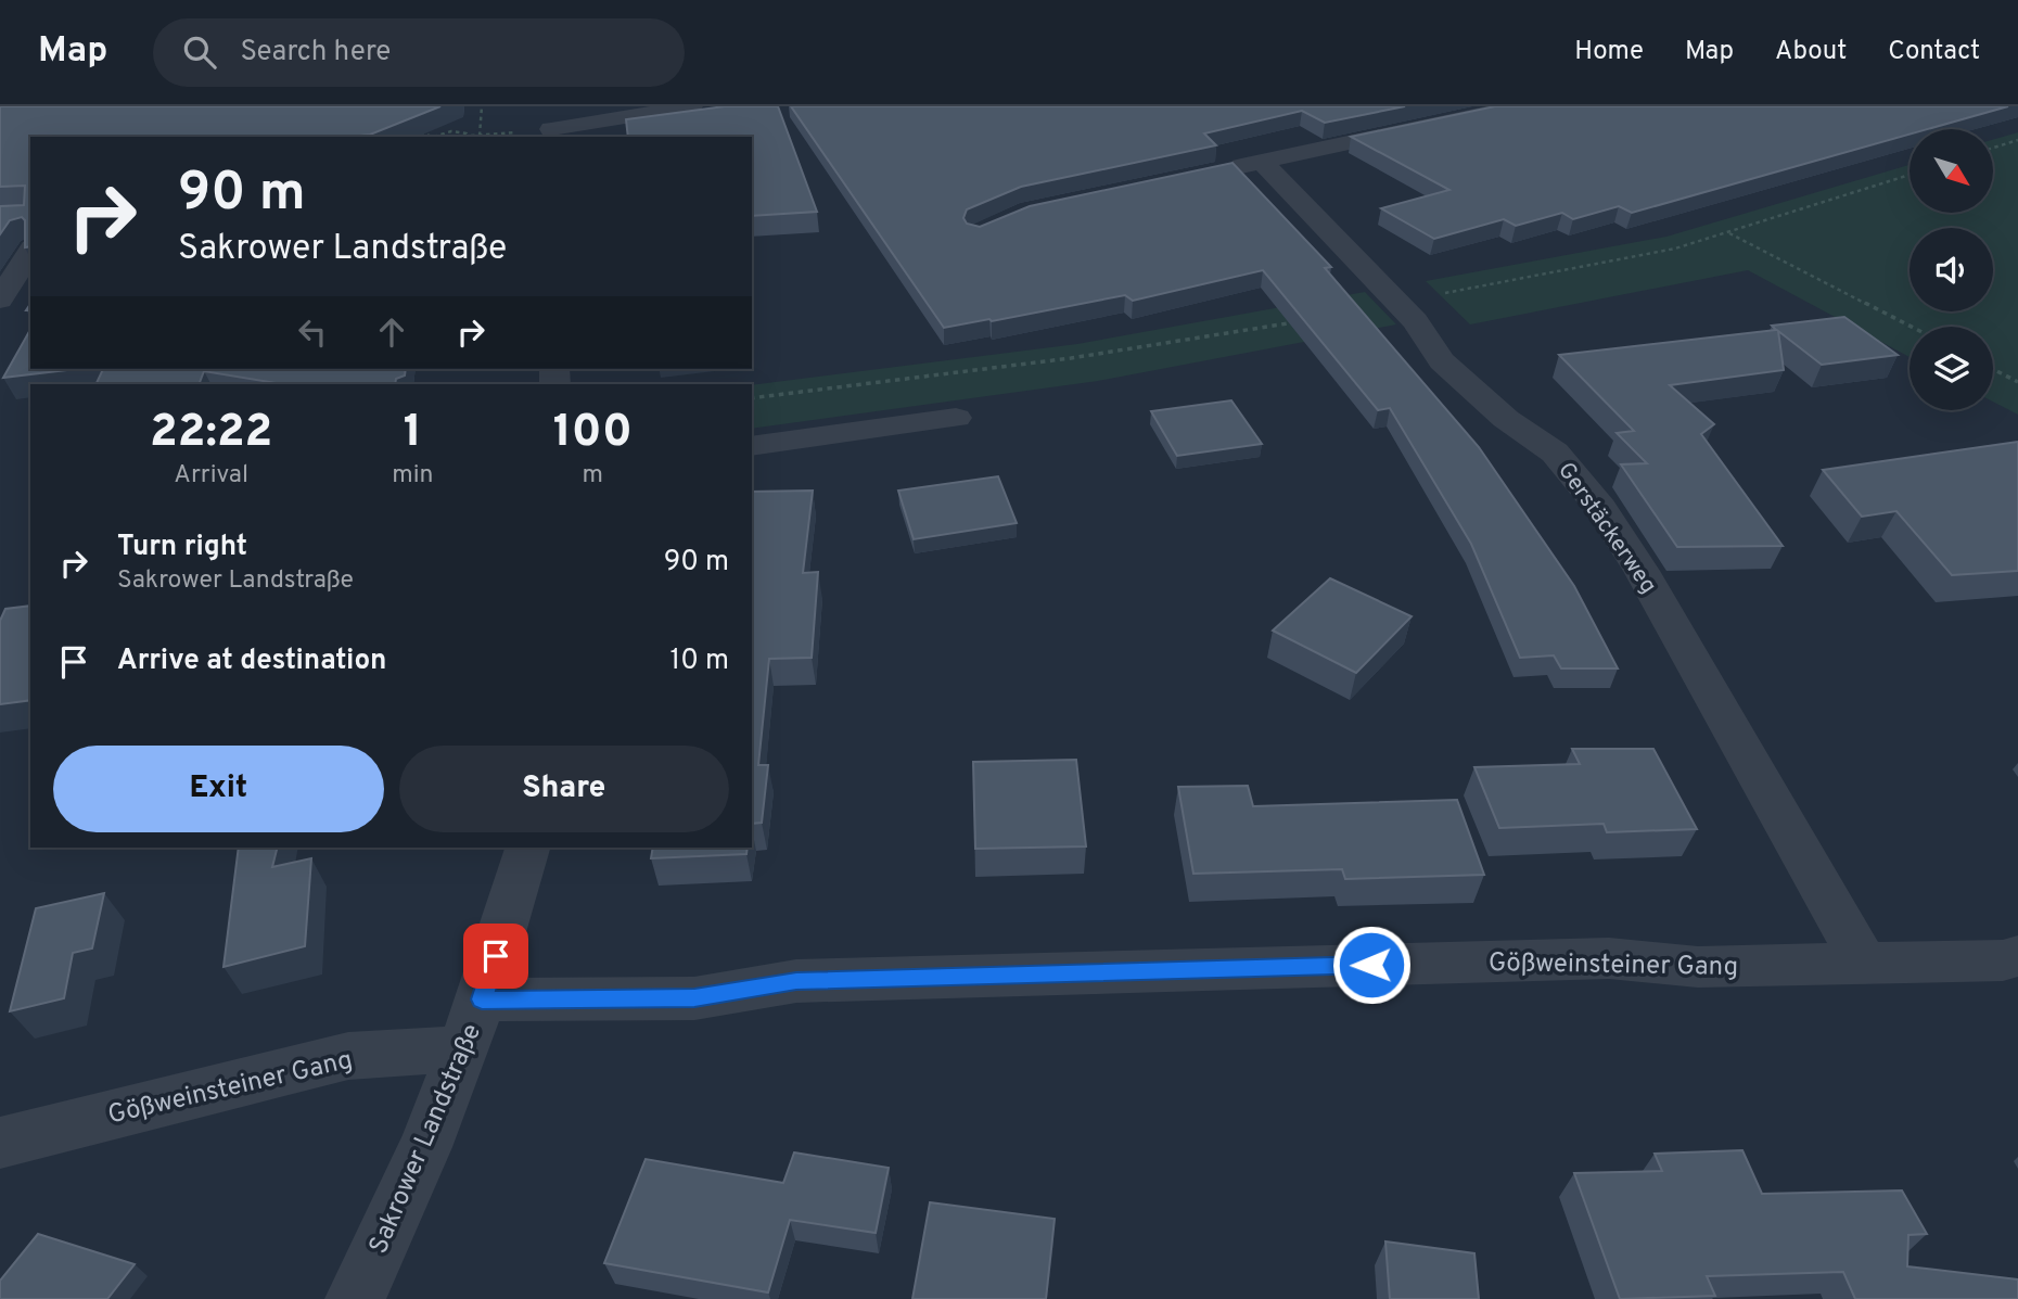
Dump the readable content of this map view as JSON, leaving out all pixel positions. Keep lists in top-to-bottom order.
{
  "streets": {
    "street": ["Gerstäckerweg", "Gößweinsteiner Gang", "Sakrower Landstraße"]
  },
  "crossings": [
    ["Gerstäckerweg", "Gößweinsteiner Gang"],
    ["Gößweinsteiner Gang", "Sakrower Landstraße"]
  ],
  "north": "bottom right",
  "page": {
    "header": "Map",
    "search": "Search here",
    "nav": [
      "Home",
      "Map",
      "About",
      "Contact"
    ],
    "turn": ["90 m", "Sakrower Landstraße"],
    "eta": [
      "22:22",
      "Arrival",
      "1",
      "min",
      "100",
      "m"
    ],
    "list": [
      {
        "name": "Turn right",
        "note": "Sakrower Landstraße",
        "value": "90 m"
      },
      {
        "name": "Arrive at destination",
        "value": "10 m"
      }
    ],
    "buttons": ["Exit", "Share"]
  }
}
